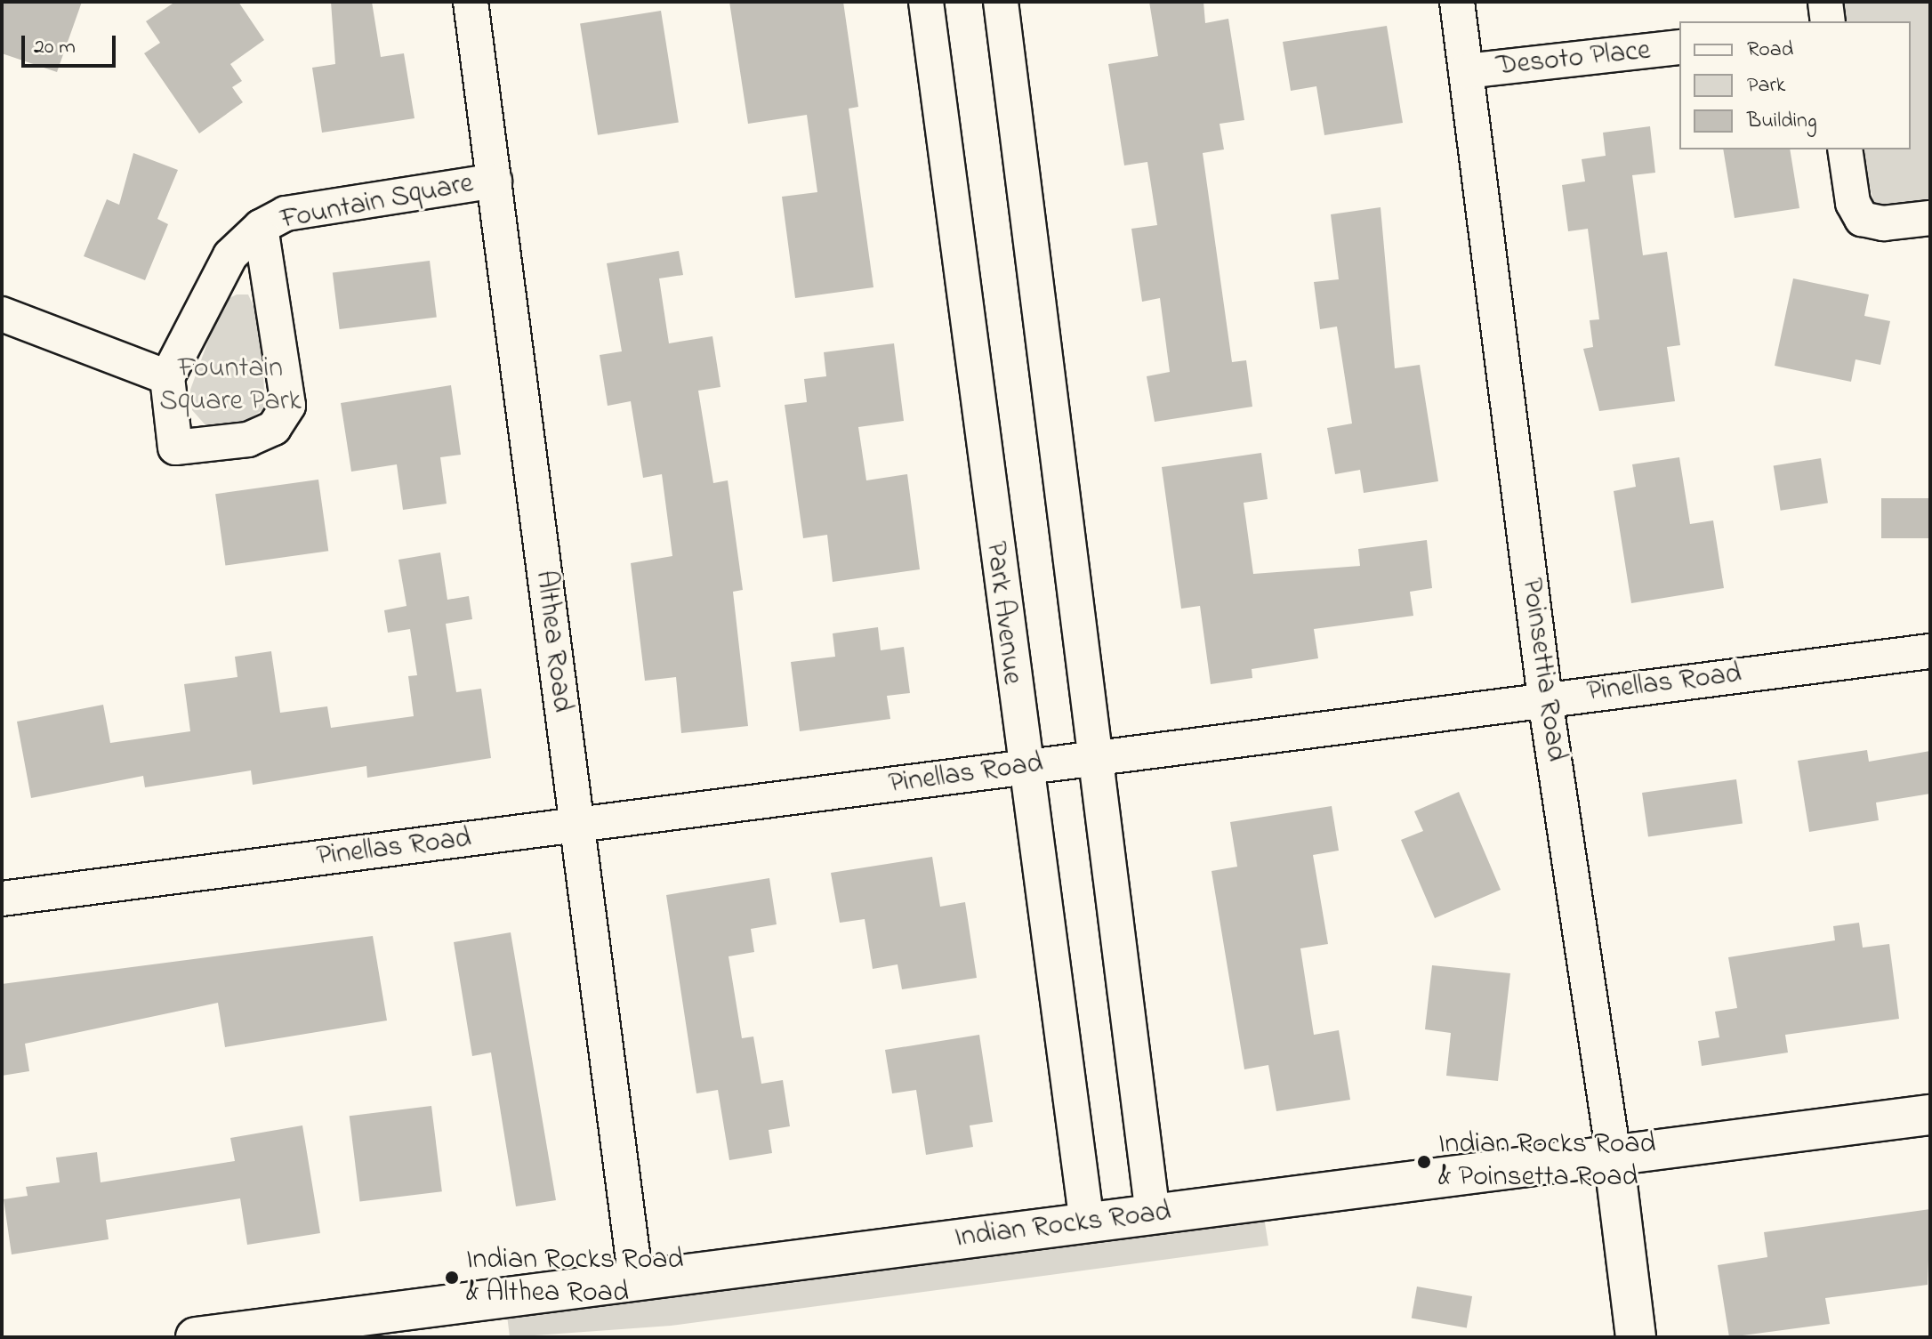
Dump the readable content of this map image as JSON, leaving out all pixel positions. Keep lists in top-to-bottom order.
{
  "streets": {
    "street": [
      "Desoto Place",
      "Fountain Square",
      "Park Avenue",
      "Althea Road",
      "Poinsettia Road",
      "Pinellas Road",
      "Indian Rocks Road"
    ]
  },
  "crossings": [
    ["Desoto Place", "Poinsettia Road"],
    ["Fountain Square", "Althea Road"],
    ["Park Avenue", "Pinellas Road"],
    ["Park Avenue", "Indian Rocks Road"],
    ["Althea Road", "Pinellas Road"],
    ["Althea Road", "Indian Rocks Road"],
    ["Poinsettia Road", "Pinellas Road"],
    ["Poinsettia Road", "Indian Rocks Road"]
  ],
  "parks": ["Fountain Square Park"],
  "places": ["Indian Rocks Road & Poinsetta Road", "Indian Rocks Road & Althea Road"],
  "legend": ["Road", "Park", "Building"],
  "scale_bar": "20 m"
}
